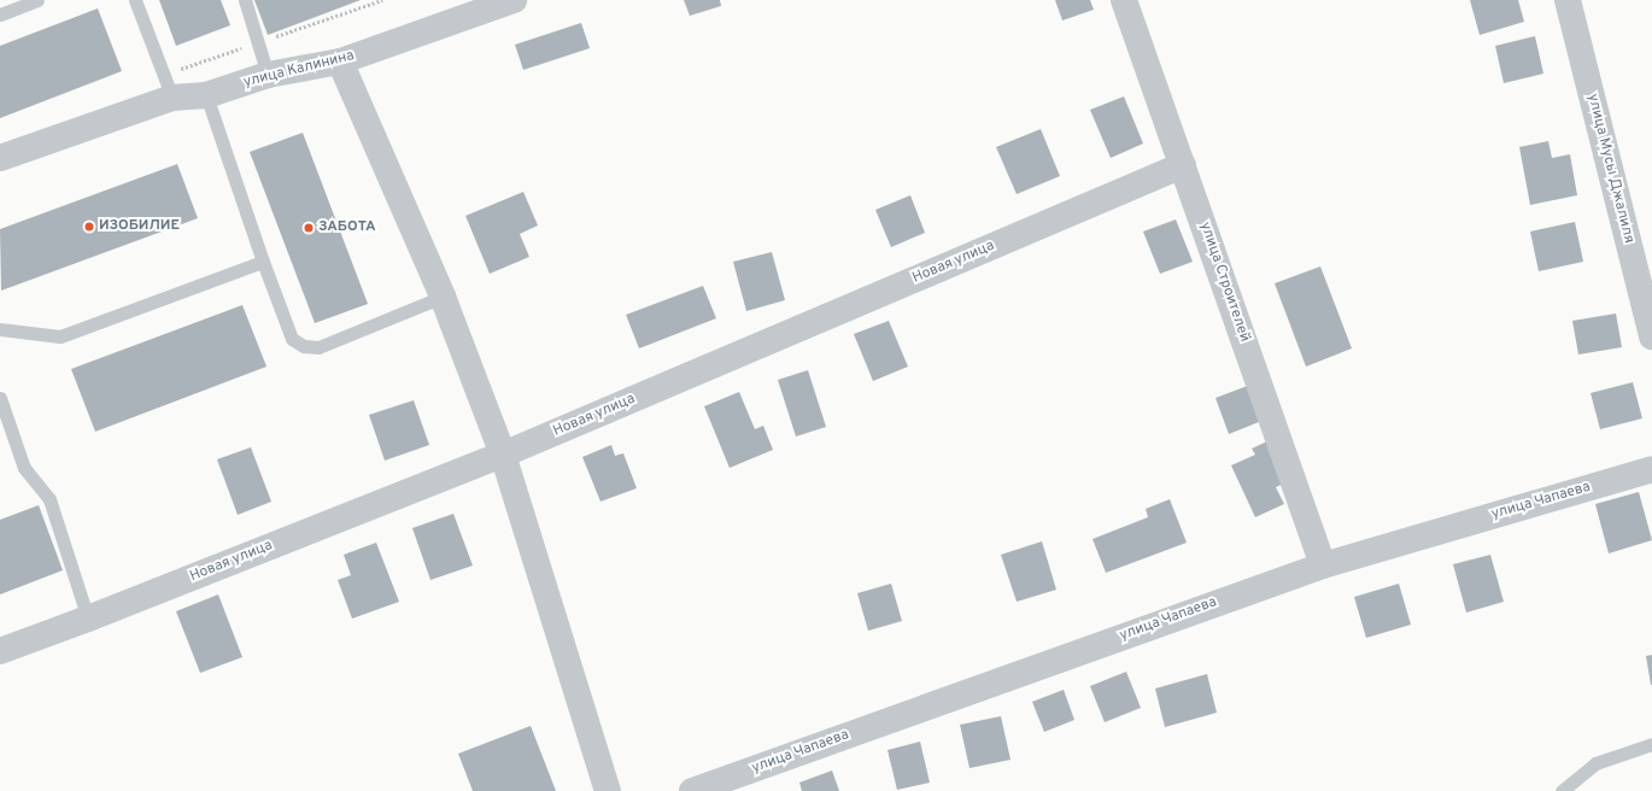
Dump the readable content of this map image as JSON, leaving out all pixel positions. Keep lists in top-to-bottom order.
{
  "streets": {
    "street": [
      "улица Калинина",
      "улица Мусы Джалиля",
      "Новая улица",
      "улица Строителей",
      "улица Чапаева"
    ]
  },
  "crossings": [
    ["Новая улица", "улица Строителей"],
    ["улица Строителей", "улица Чапаева"]
  ],
  "places": ["ИЗОБИЛИЕ", "ЗАБОТА"]
}
